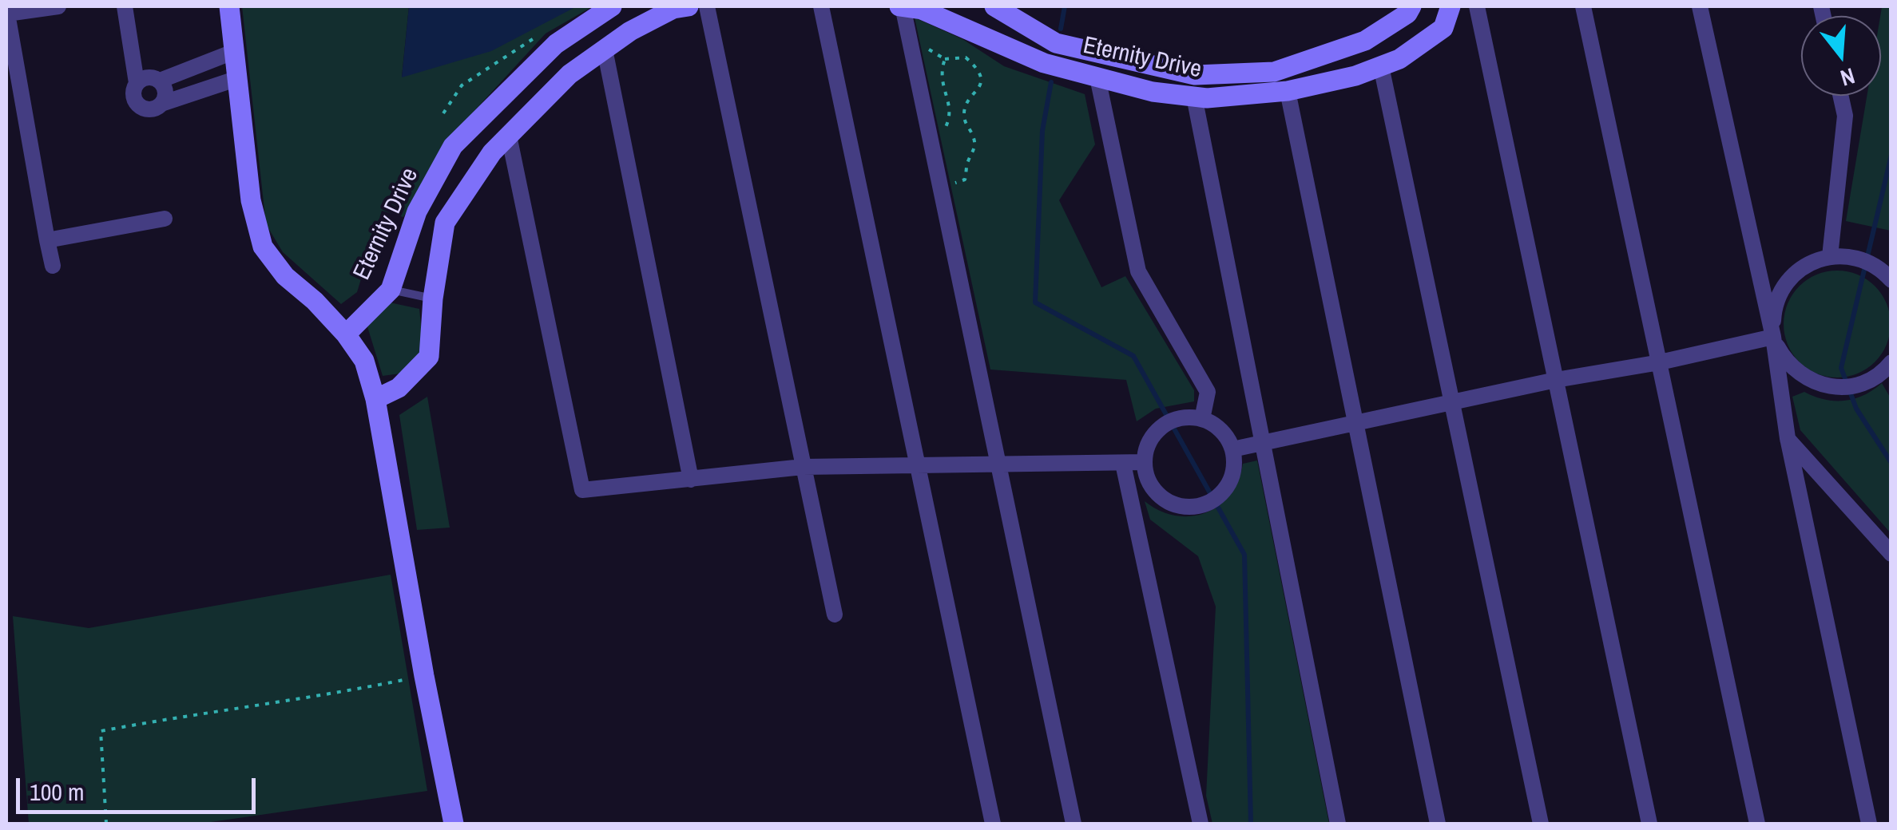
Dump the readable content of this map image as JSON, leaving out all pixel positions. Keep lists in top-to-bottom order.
{
  "streets": {
    "street": ["Eternity Drive"]
  },
  "scale_bar": "100 m",
  "north": "bottom"
}
